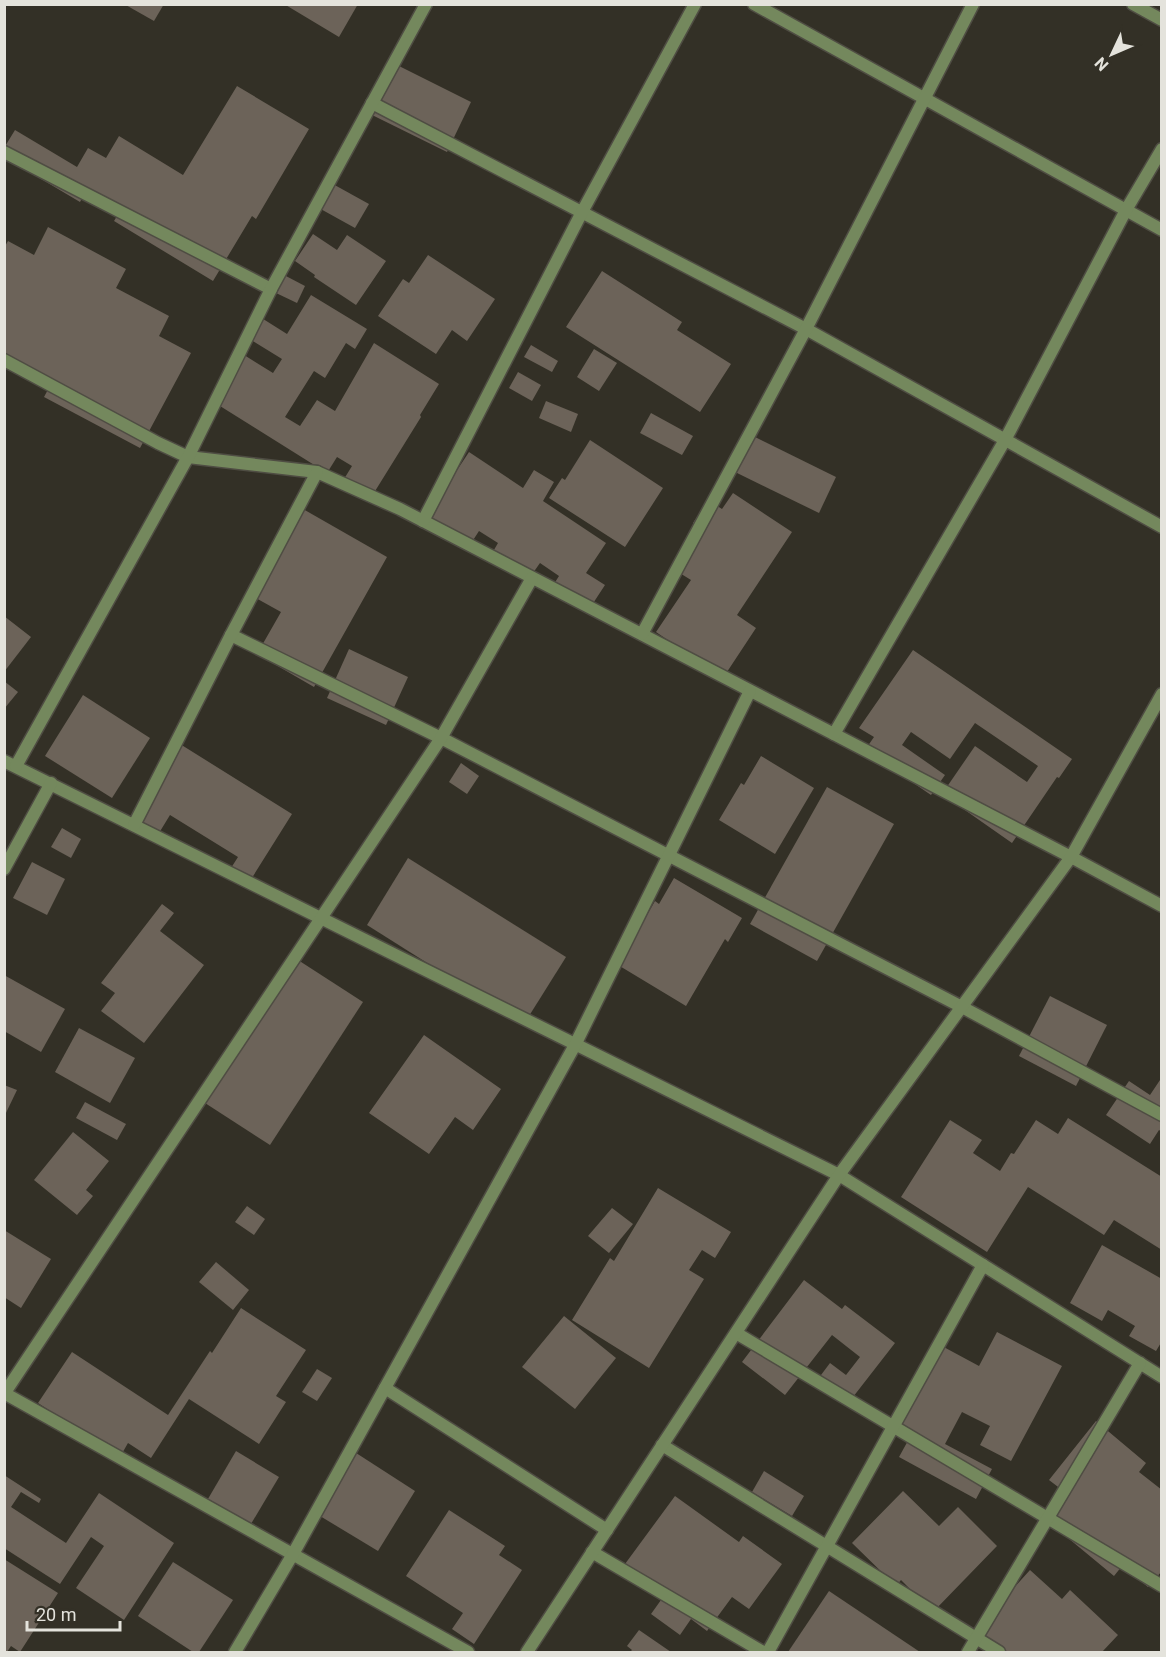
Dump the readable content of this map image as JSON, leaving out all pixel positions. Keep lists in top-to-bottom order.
{
  "scale_bar": "20 m",
  "north": "bottom left"
}
